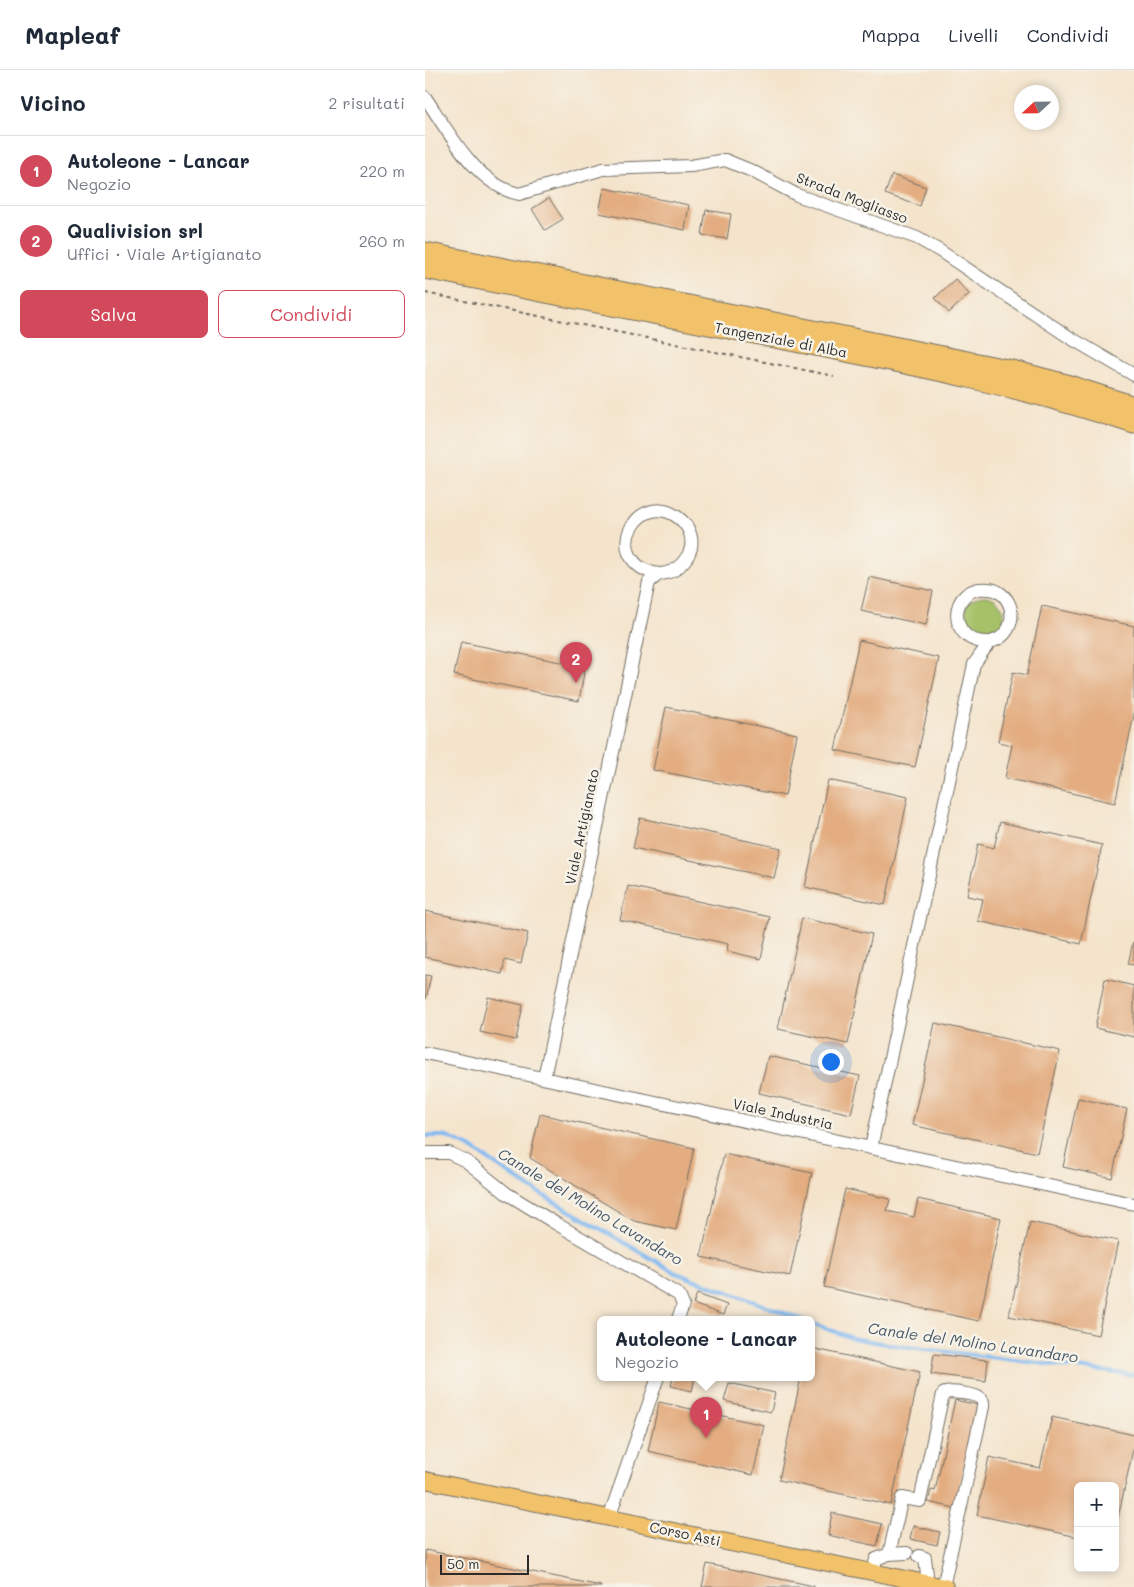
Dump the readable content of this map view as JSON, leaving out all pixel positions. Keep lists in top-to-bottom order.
{
  "streets": {
    "highway": ["Tangenziale di Alba"],
    "main road": ["Corso Asti"],
    "street": ["Strada Mogliasso", "Viale Artigianato", "Viale Industria"]
  },
  "crossings": [
    ["Viale Artigianato", "Viale Industria"]
  ],
  "water": ["Canale del Molino Lavandaro"],
  "scale_bar": "50 m",
  "north": "left",
  "page": {
    "header": "Mapleaf",
    "nav": ["Mappa", "Livelli", "Condividi"],
    "heading": ["Vicino", "2 risultati"],
    "list": [
      {
        "mark": "1",
        "name": "Autoleone - Lancar",
        "note": "Negozio",
        "value": "220 m"
      },
      {
        "mark": "2",
        "name": "Qualivision srl",
        "note": "Uffici · Viale Artigianato",
        "value": "260 m"
      }
    ],
    "buttons": ["Salva", "Condividi"],
    "pins": ["2", "1"],
    "popup": ["Autoleone - Lancar", "Negozio"],
    "map_buttons": ["+", "−"],
    "scale": "50 m"
  }
}
